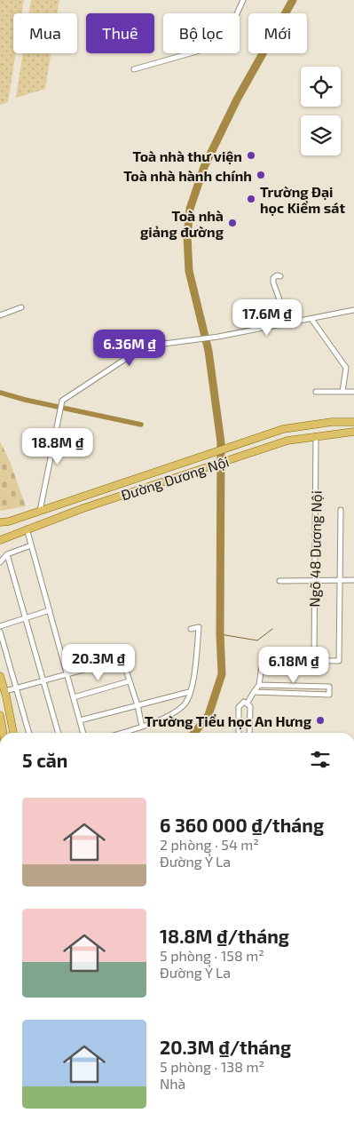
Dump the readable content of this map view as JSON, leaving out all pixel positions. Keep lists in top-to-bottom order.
{
  "streets": {
    "main road": ["Đường Dương Nội"],
    "street": ["Ngõ 48 Dương Nội"]
  },
  "crossings": [
    ["Đường Dương Nội", "Ngõ 48 Dương Nội"]
  ],
  "places": [
    "Toà nhà thư viện",
    "Toà nhà hành chính",
    "Trường Đại học Kiểm sát",
    "Toà nhà giảng đường",
    "Trường Tiểu học An Hưng"
  ],
  "page": {
    "chip": [
      "Mua",
      "Thuê",
      "Bộ lọc",
      "Mới"
    ],
    "price": [
      "17.6M ₫",
      "6.36M ₫",
      "18.8M ₫",
      "20.3M ₫",
      "6.18M ₫"
    ],
    "heading": "5 căn",
    "list": [
      {
        "name": "6 360 000 ₫/tháng",
        "note": "2 phòng · 54 m² · Đường Ỷ La"
      },
      {
        "name": "18.8M ₫/tháng",
        "note": "5 phòng · 158 m² · Đường Ỷ La"
      },
      {
        "name": "20.3M ₫/tháng",
        "note": "5 phòng · 138 m² · Nhà"
      }
    ]
  }
}
